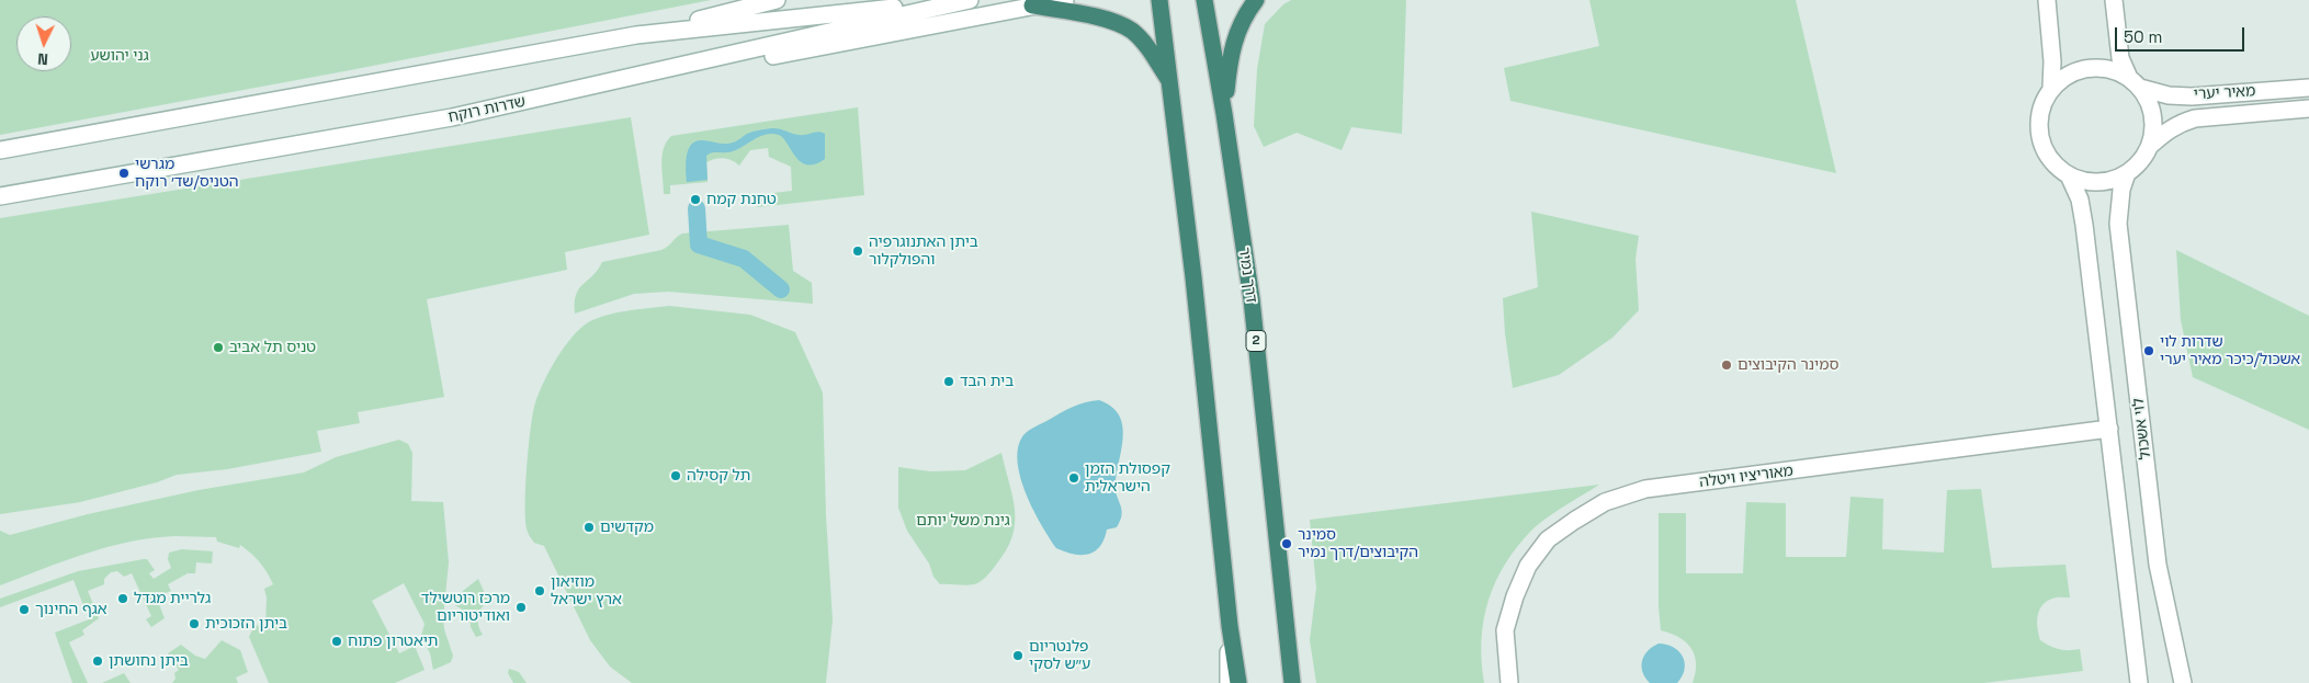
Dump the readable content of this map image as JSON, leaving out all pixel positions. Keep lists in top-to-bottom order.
{
  "streets": {
    "highway": ["דרך נמיר", "2"],
    "main road": [
      "מאיר יערי",
      "שדרות רוקח",
      "לוי אשכול",
      "מאוריציו ויטלה"
    ]
  },
  "crossings": [
    ["מאיר יערי", "לוי אשכול"]
  ],
  "parks": ["גני יהושע", "גינת משל יותם"],
  "places": [
    "מגרשי הטניס/שד׳ רוקח",
    "טחנת קמח",
    "ביתן האתנוגרפיה והפולקלור",
    "טניס תל אביב",
    "שדרות לוי אשכול/כיכר מאיר יערי",
    "סמינר הקיבוצים",
    "בית הבד",
    "תל קסילה",
    "קפסולת הזמן הישראלית",
    "מקדשים",
    "סמינר הקיבוצים/דרך נמיר",
    "מוזיאון ארץ ישראל",
    "גלריית מגדל",
    "מרכז רוטשילד ואודיטוריום",
    "אגף החינוך",
    "ביתן הזכוכית",
    "תיאטרון פתוח",
    "פלנטריום ע״ש לסקי",
    "ביתן נחושתן"
  ],
  "scale_bar": "50 m",
  "north": "bottom"
}
